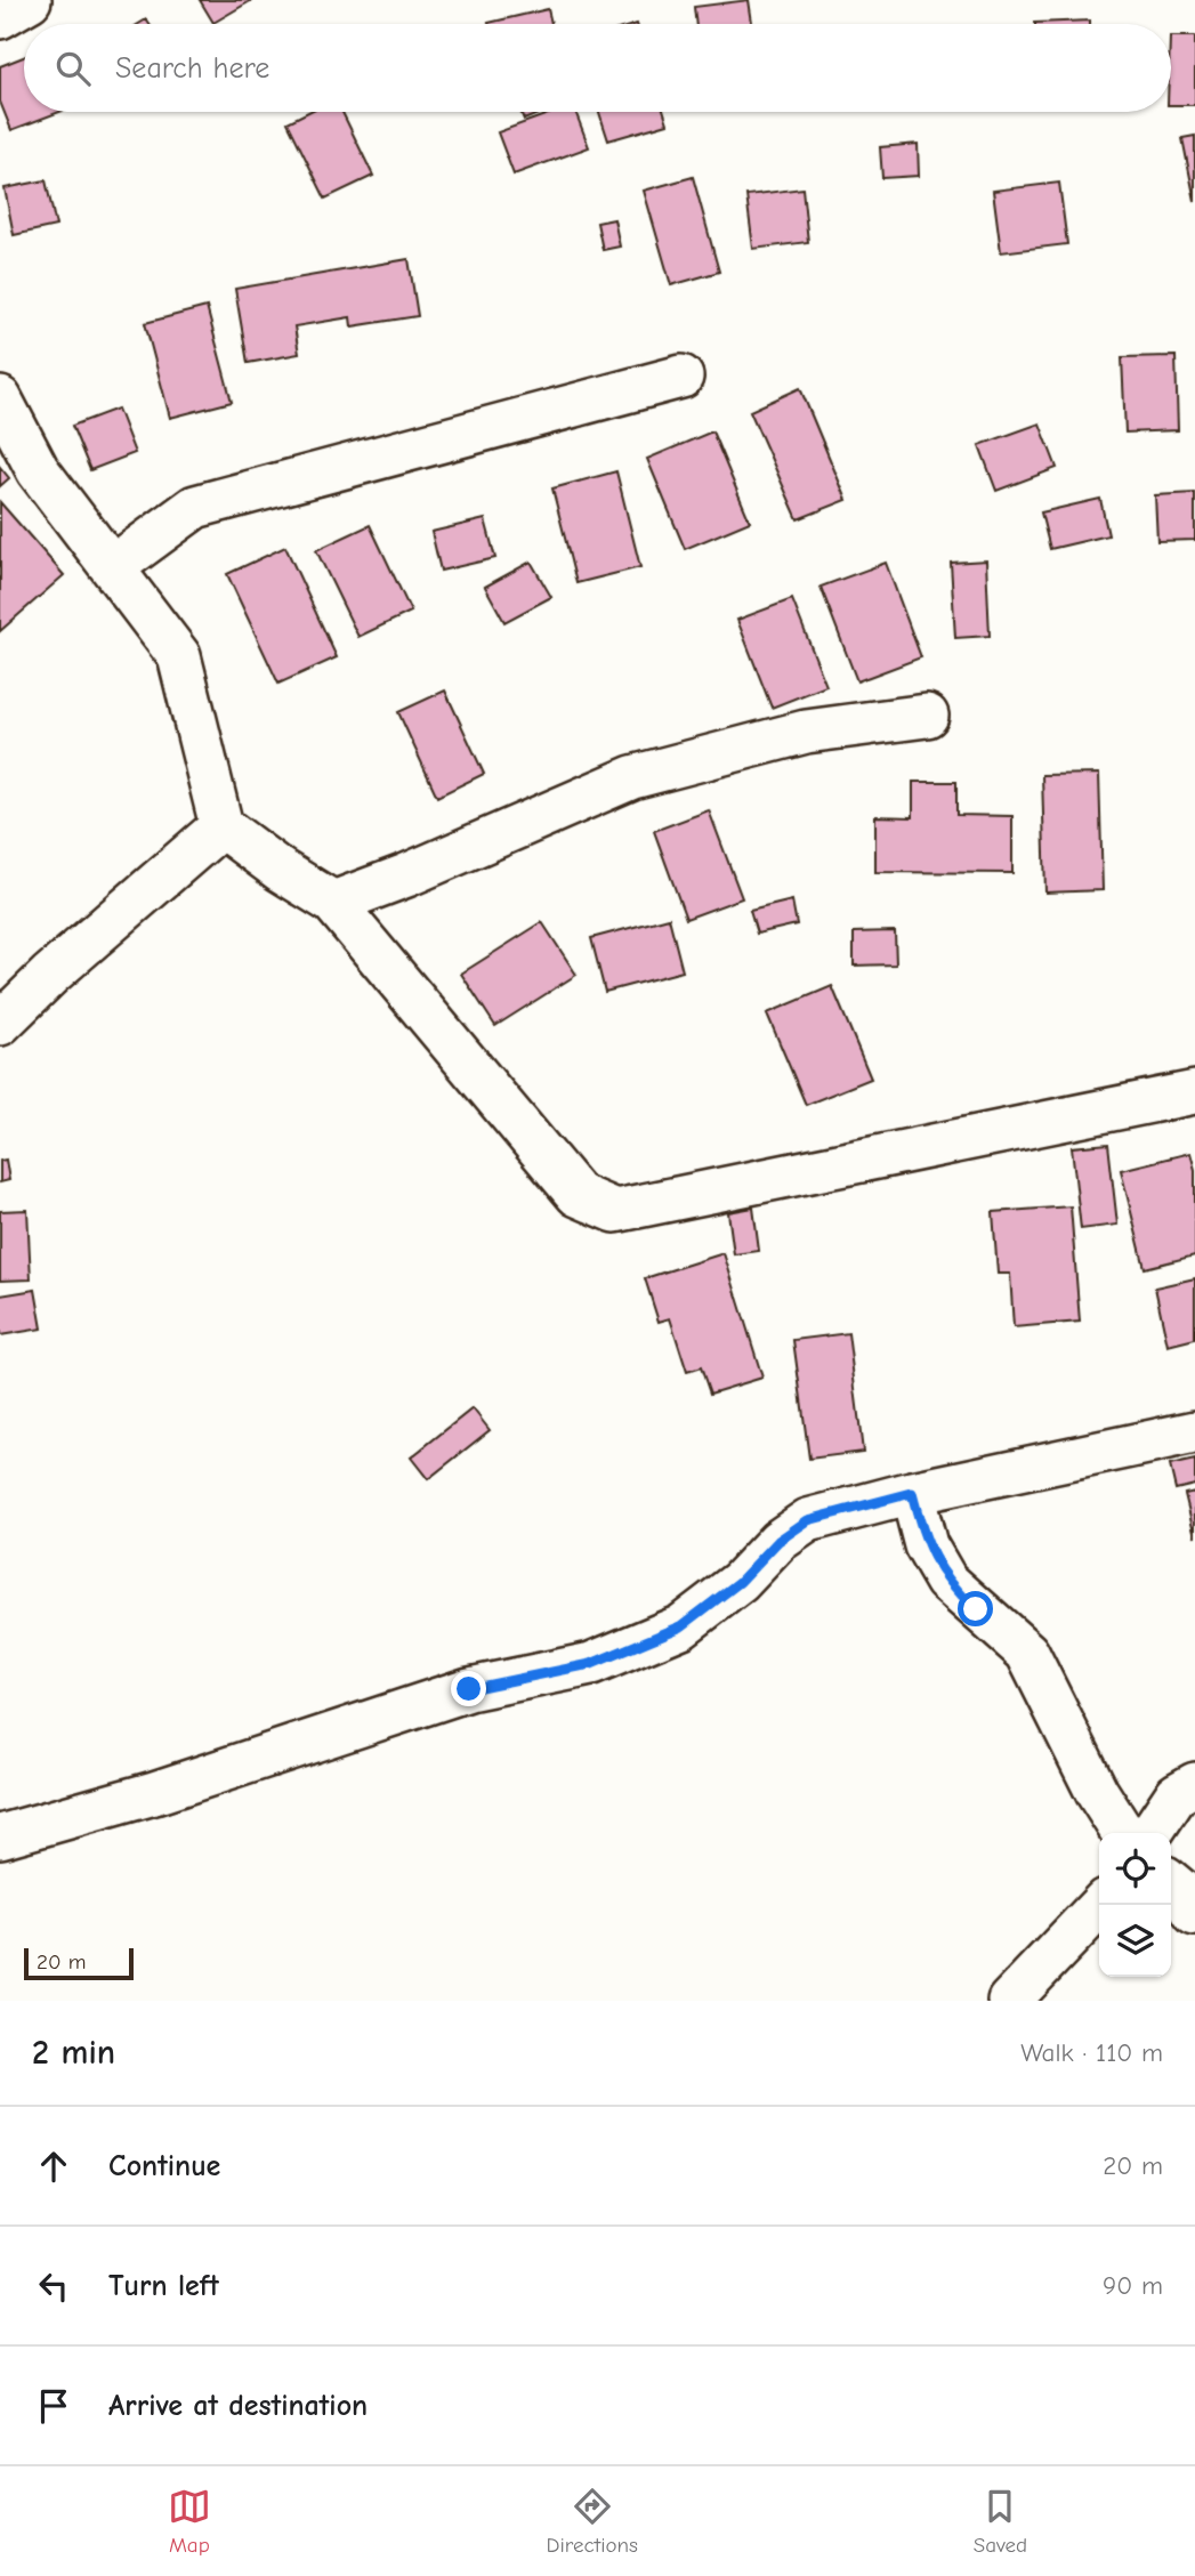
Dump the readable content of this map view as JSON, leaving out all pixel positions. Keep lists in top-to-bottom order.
{
  "scale_bar": "20 m",
  "page": {
    "search": "Search here",
    "scale": "20 m",
    "heading": ["2 min", "Walk · 110 m"],
    "list": [
      ["Continue", "20 m"],
      ["Turn left", "90 m"],
      "Arrive at destination"
    ],
    "nav": ["Map", "Directions", "Saved"]
  }
}
